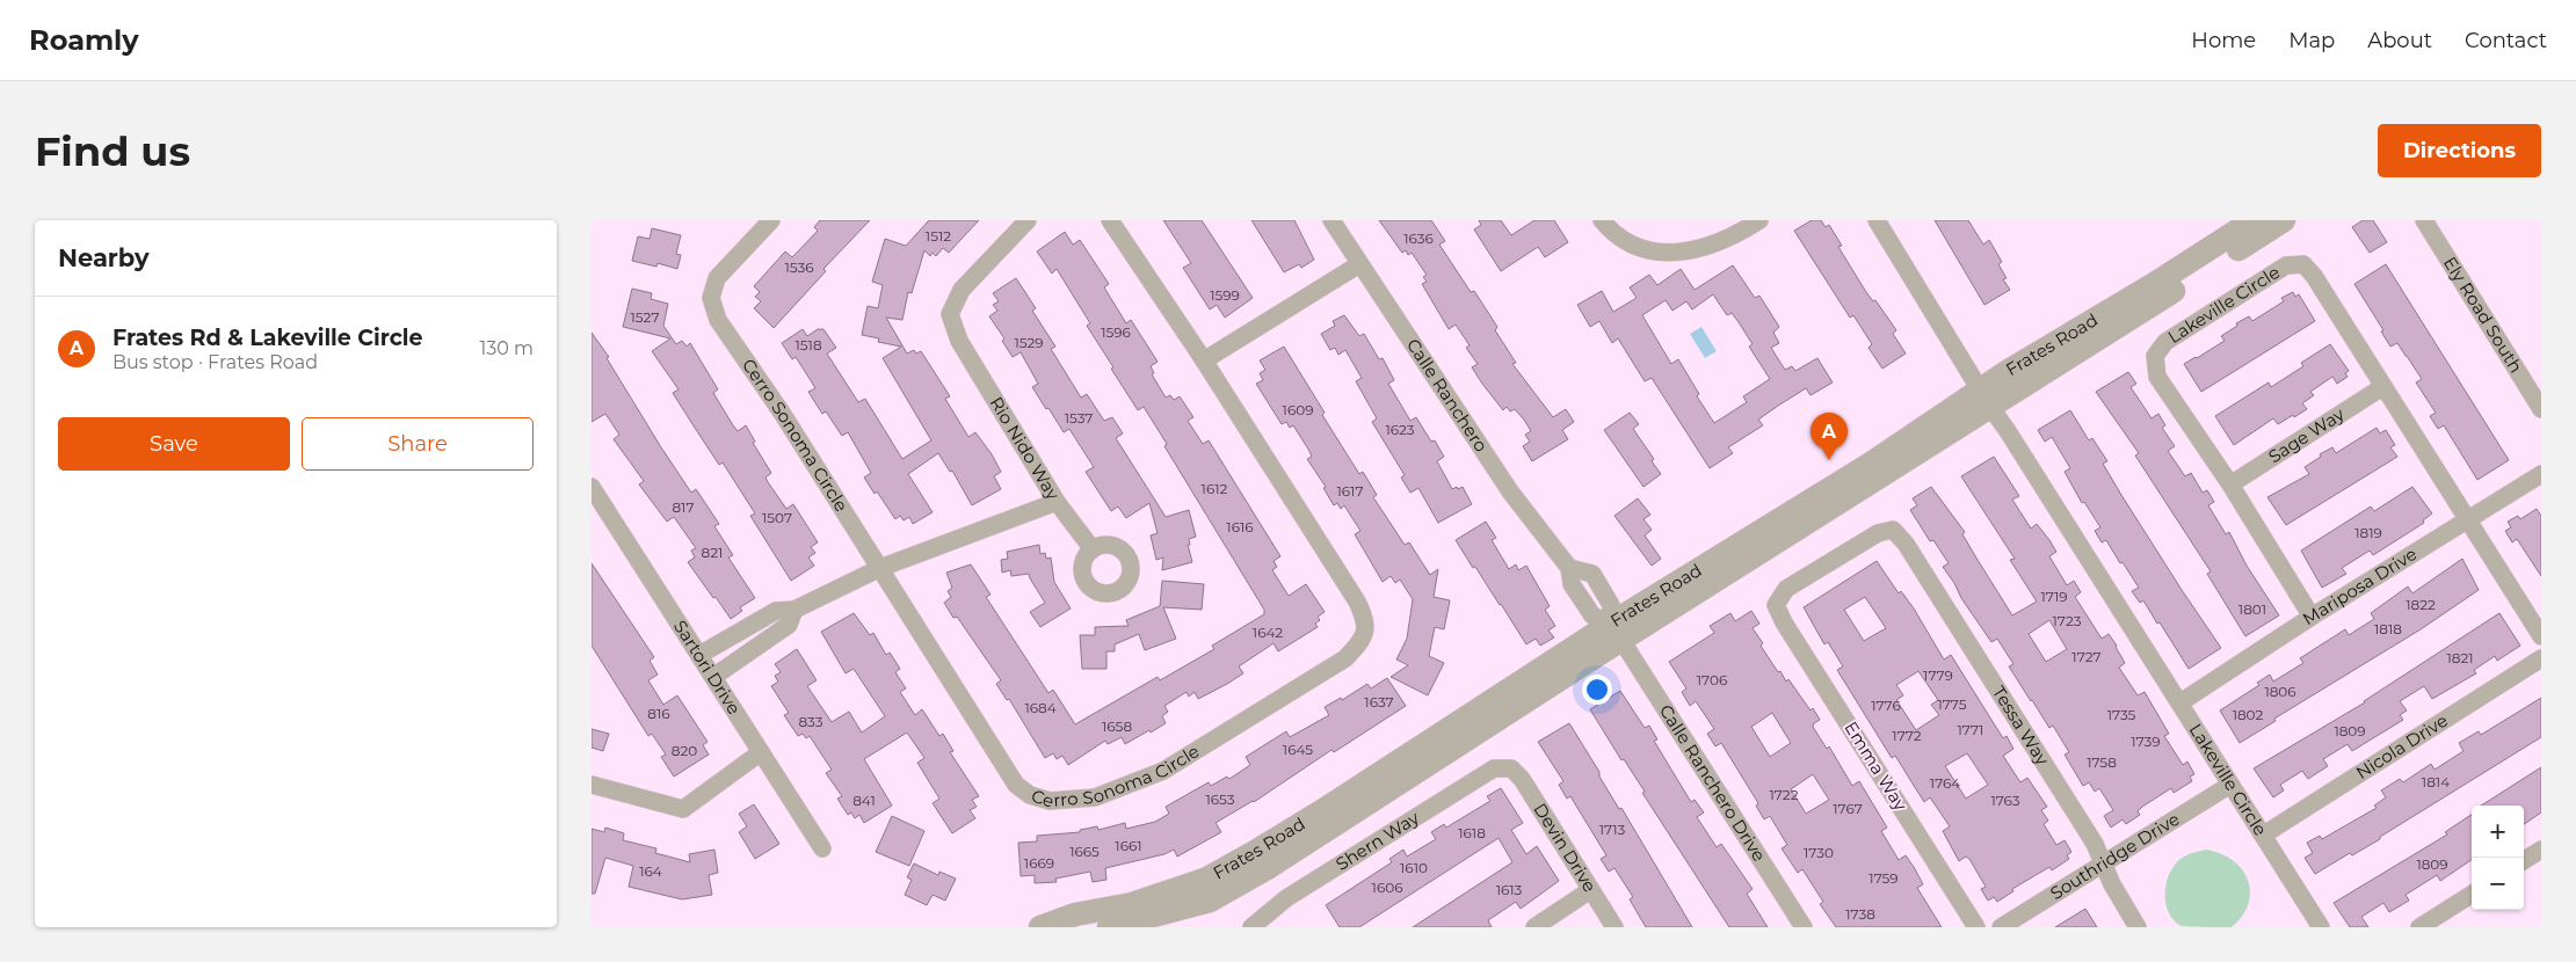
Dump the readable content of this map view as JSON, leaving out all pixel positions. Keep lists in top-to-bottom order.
{
  "streets": {
    "street": [
      "Lakeville Circle",
      "Ely Road South",
      "Frates Road",
      "Calle Ranchero",
      "Cerro Sonoma Circle",
      "Sage Way",
      "Rio Nido Way",
      "Mariposa Drive",
      "Sartori Drive",
      "Tessa Way",
      "Nicola Drive",
      "Emma Way",
      "Calle Ranchero Drive",
      "Shern Way",
      "Devin Drive",
      "Southridge Drive"
    ]
  },
  "crossings": [
    ["Lakeville Circle", "Frates Road"],
    ["Lakeville Circle", "Sage Way"],
    ["Lakeville Circle", "Mariposa Drive"],
    ["Lakeville Circle", "Nicola Drive"],
    ["Lakeville Circle", "Southridge Drive"],
    ["Frates Road", "Calle Ranchero"],
    ["Frates Road", "Calle Ranchero Drive"],
    ["Calle Ranchero", "Calle Ranchero Drive"],
    ["Cerro Sonoma Circle", "Rio Nido Way"],
    ["Rio Nido Way", "Sartori Drive"],
    ["Tessa Way", "Emma Way"],
    ["Tessa Way", "Southridge Drive"],
    ["Shern Way", "Devin Drive"]
  ],
  "house_numbers": [
    "1512",
    "1636",
    "1536",
    "1599",
    "1527",
    "1596",
    "1529",
    "1518",
    "1609",
    "1537",
    "1623",
    "1612",
    "1617",
    "817",
    "1507",
    "1616",
    "1819",
    "821",
    "1719",
    "1822",
    "1801",
    "1723",
    "1818",
    "1642",
    "1727",
    "1821",
    "1779",
    "1706",
    "1806",
    "1637",
    "1775",
    "1776",
    "1684",
    "816",
    "1735",
    "1802",
    "833",
    "1658",
    "1771",
    "1809",
    "1772",
    "1739",
    "1645",
    "820",
    "1758",
    "1814",
    "1764",
    "1722",
    "1653",
    "841",
    "1763",
    "1767",
    "1713",
    "1618",
    "1661",
    "1665",
    "1730",
    "1669",
    "1809",
    "1610",
    "164",
    "1759",
    "1606",
    "1613",
    "1738"
  ],
  "page": {
    "header": "Roamly",
    "nav": [
      "Home",
      "Map",
      "About",
      "Contact"
    ],
    "buttons": [
      "Directions",
      ["Save", "Share"]
    ],
    "title": "Find us",
    "heading": "Nearby",
    "list": [
      {
        "mark": "A",
        "name": "Frates Rd & Lakeville Circle",
        "note": "Bus stop · Frates Road",
        "value": "130 m"
      }
    ],
    "pins": "A",
    "map_buttons": ["+", "−"]
  }
}
